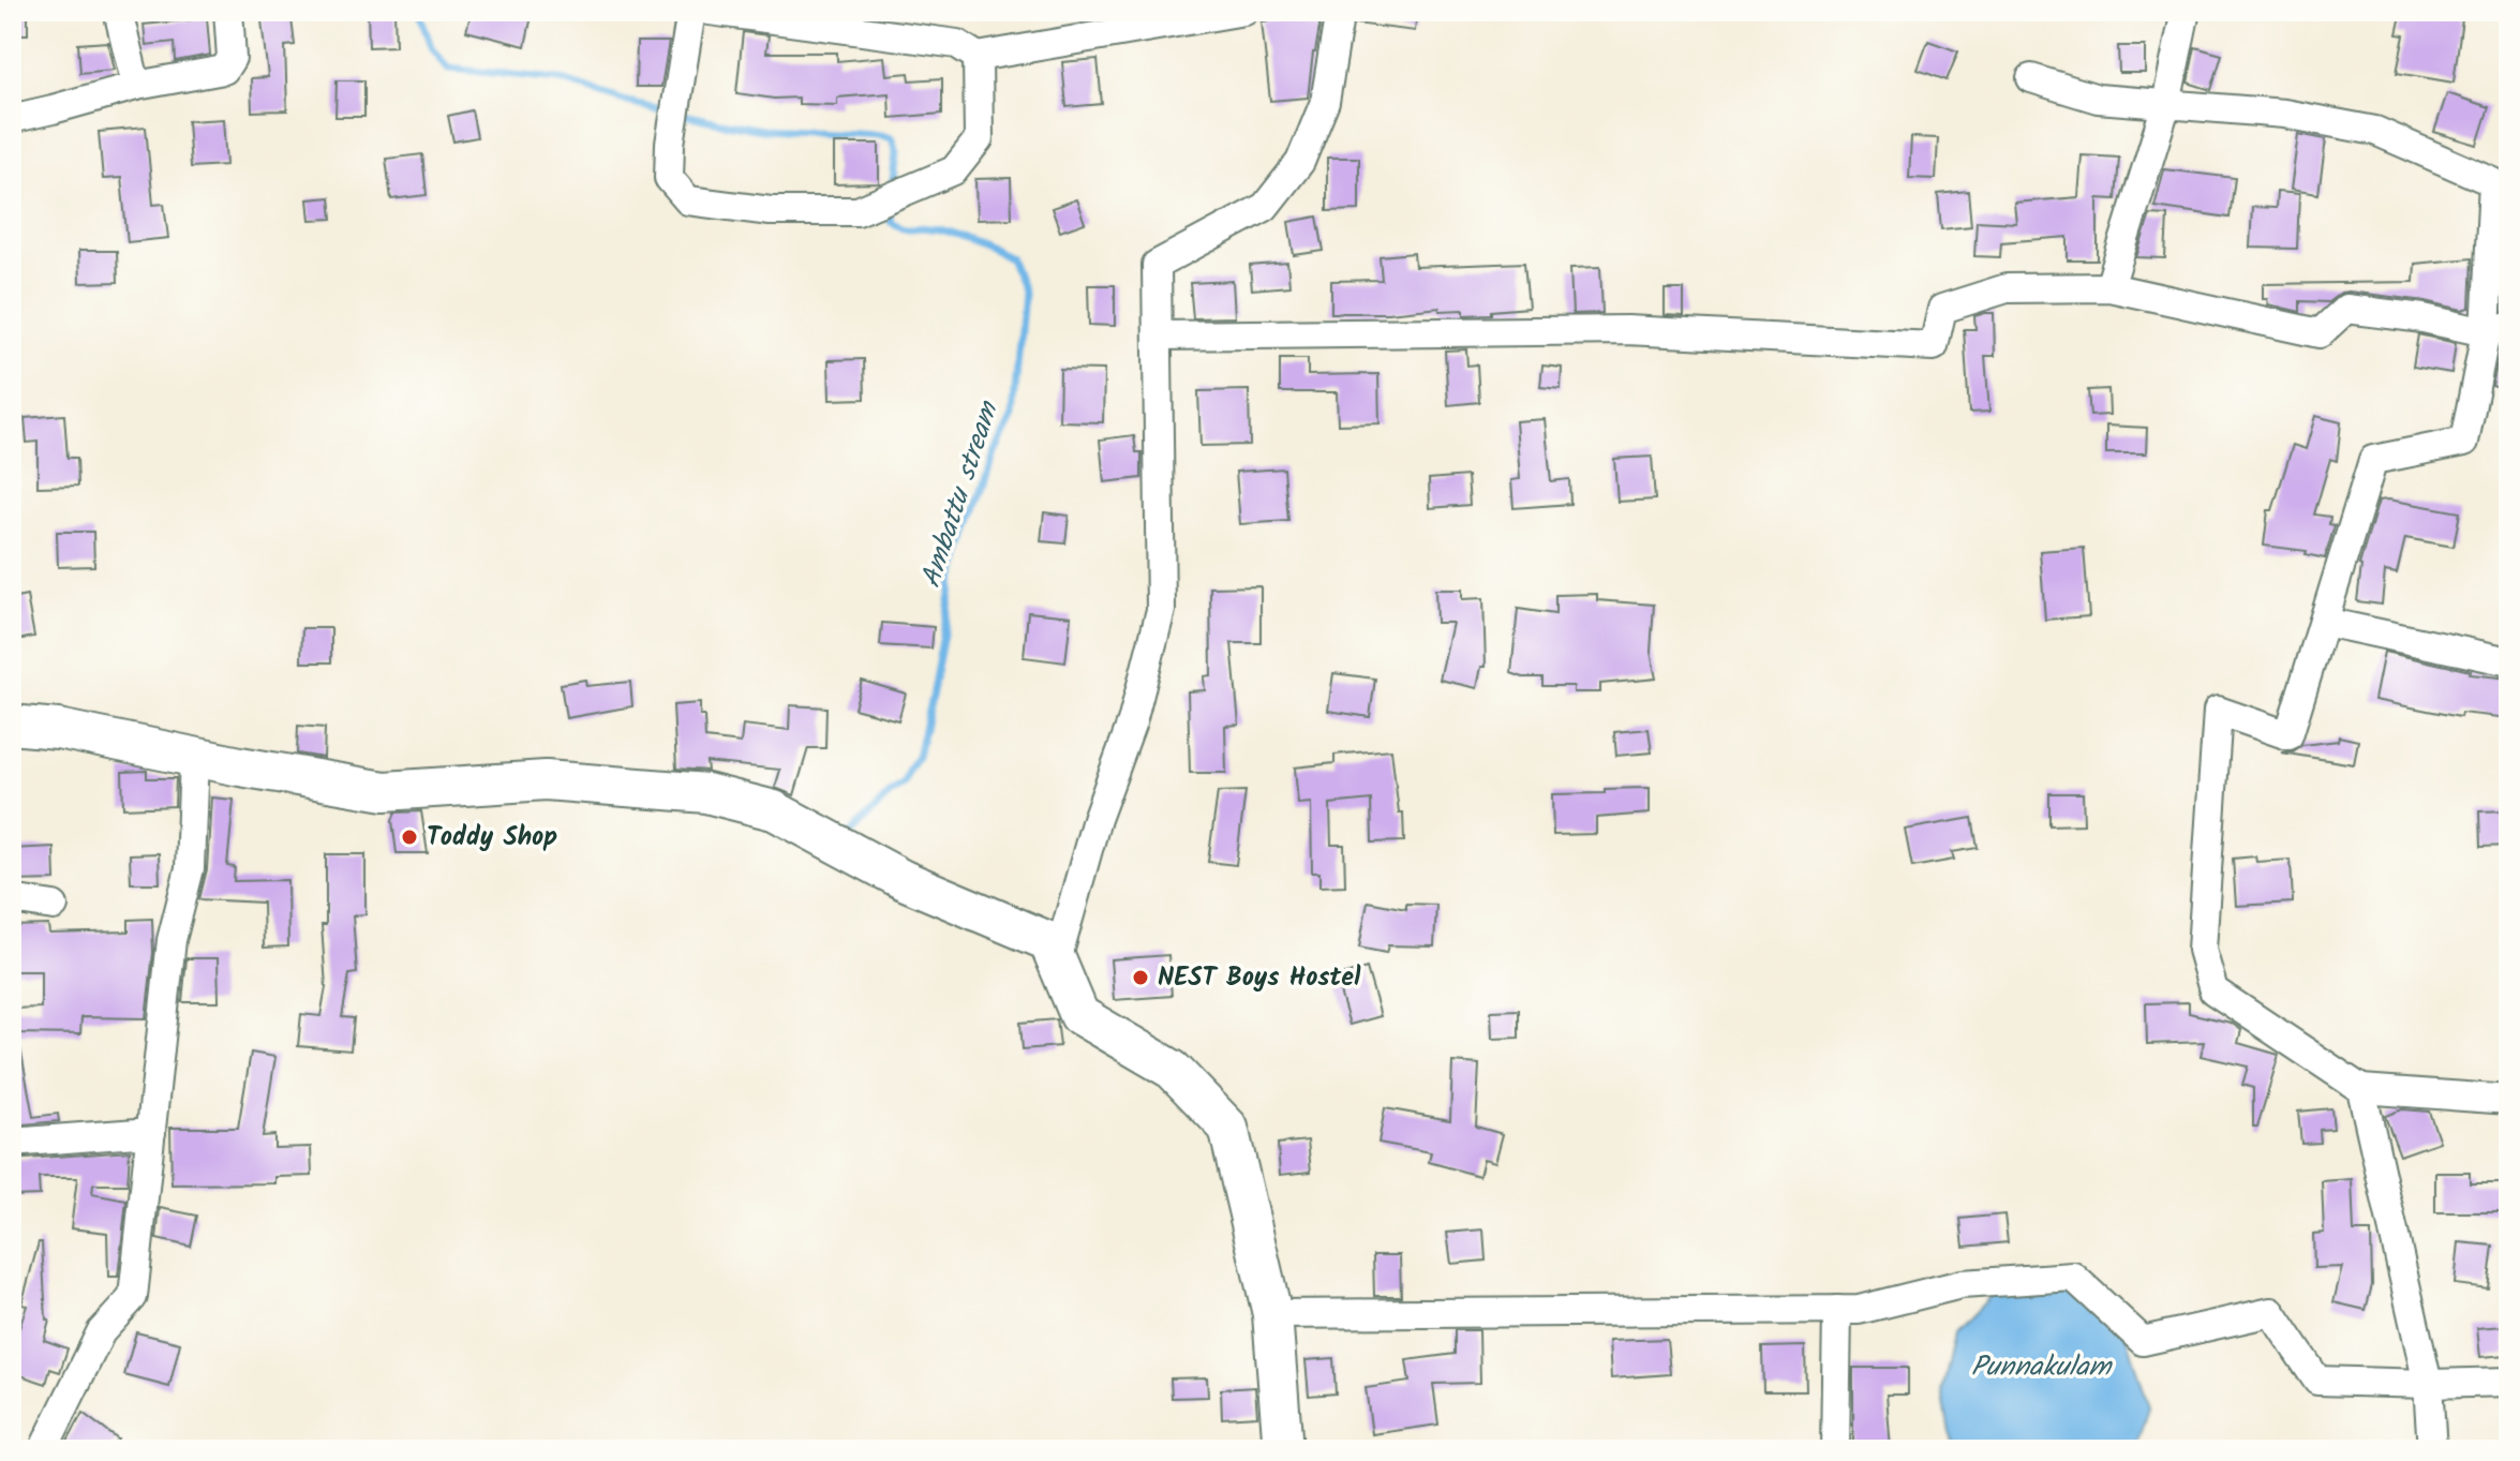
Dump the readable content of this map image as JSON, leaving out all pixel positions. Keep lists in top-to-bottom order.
{
  "water": ["Ambattu stream", "Punnakulam"],
  "places": ["Toddy Shop", "NEST Boys Hostel"]
}
